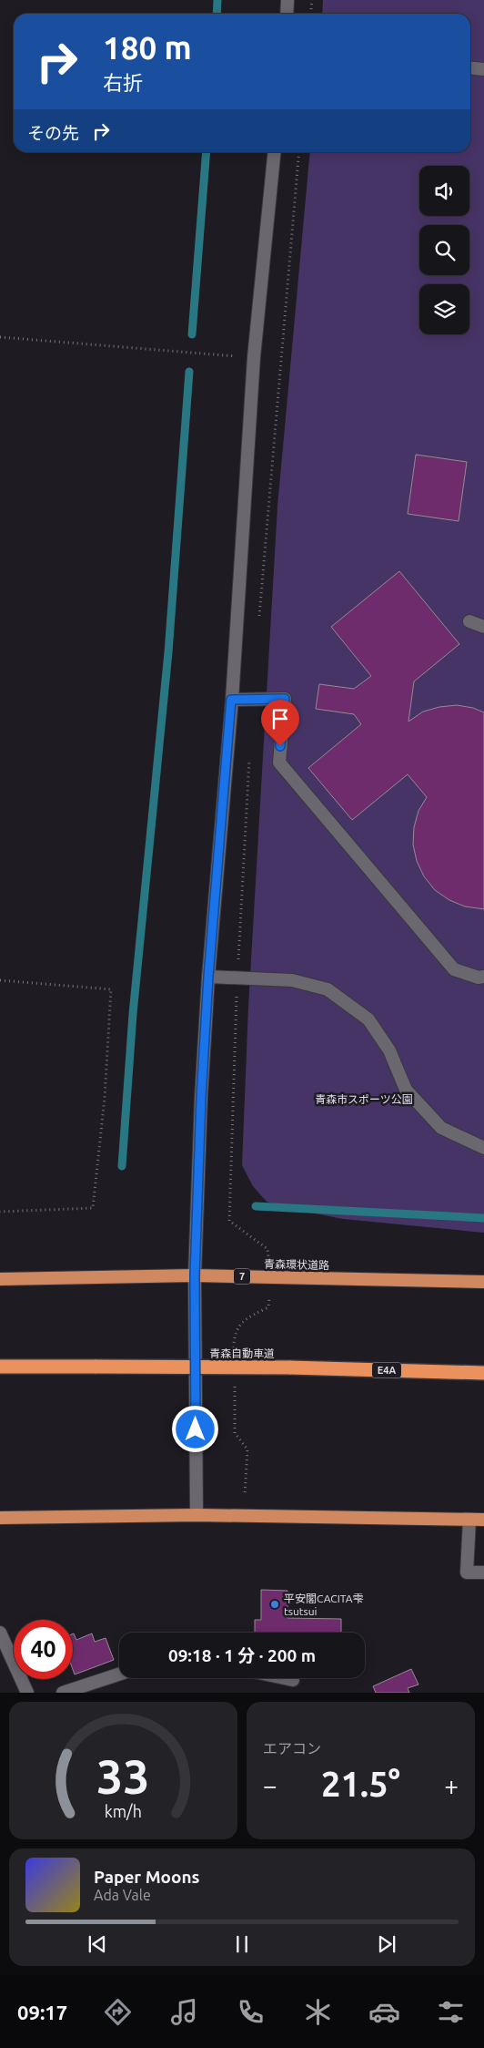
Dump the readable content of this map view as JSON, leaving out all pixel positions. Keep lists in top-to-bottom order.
{
  "streets": {
    "highway": [
      "青森環状道路",
      "7",
      "青森自動車道",
      "E4A"
    ]
  },
  "parks": ["青森市スポーツ公園"],
  "places": ["平安閣CACITA雫 tsutsui"],
  "page": {
    "turn": ["180 m", "右折"],
    "then": "その先",
    "limit": "40",
    "trip": "09:18 · 1 分 · 200 m",
    "tile": "エアコン",
    "heat": ["−", "21.5°", "+"],
    "song": ["Paper Moons", "Ada Vale"],
    "tabs": "09:17",
    "gauge": ["33", "km/h"]
  }
}
